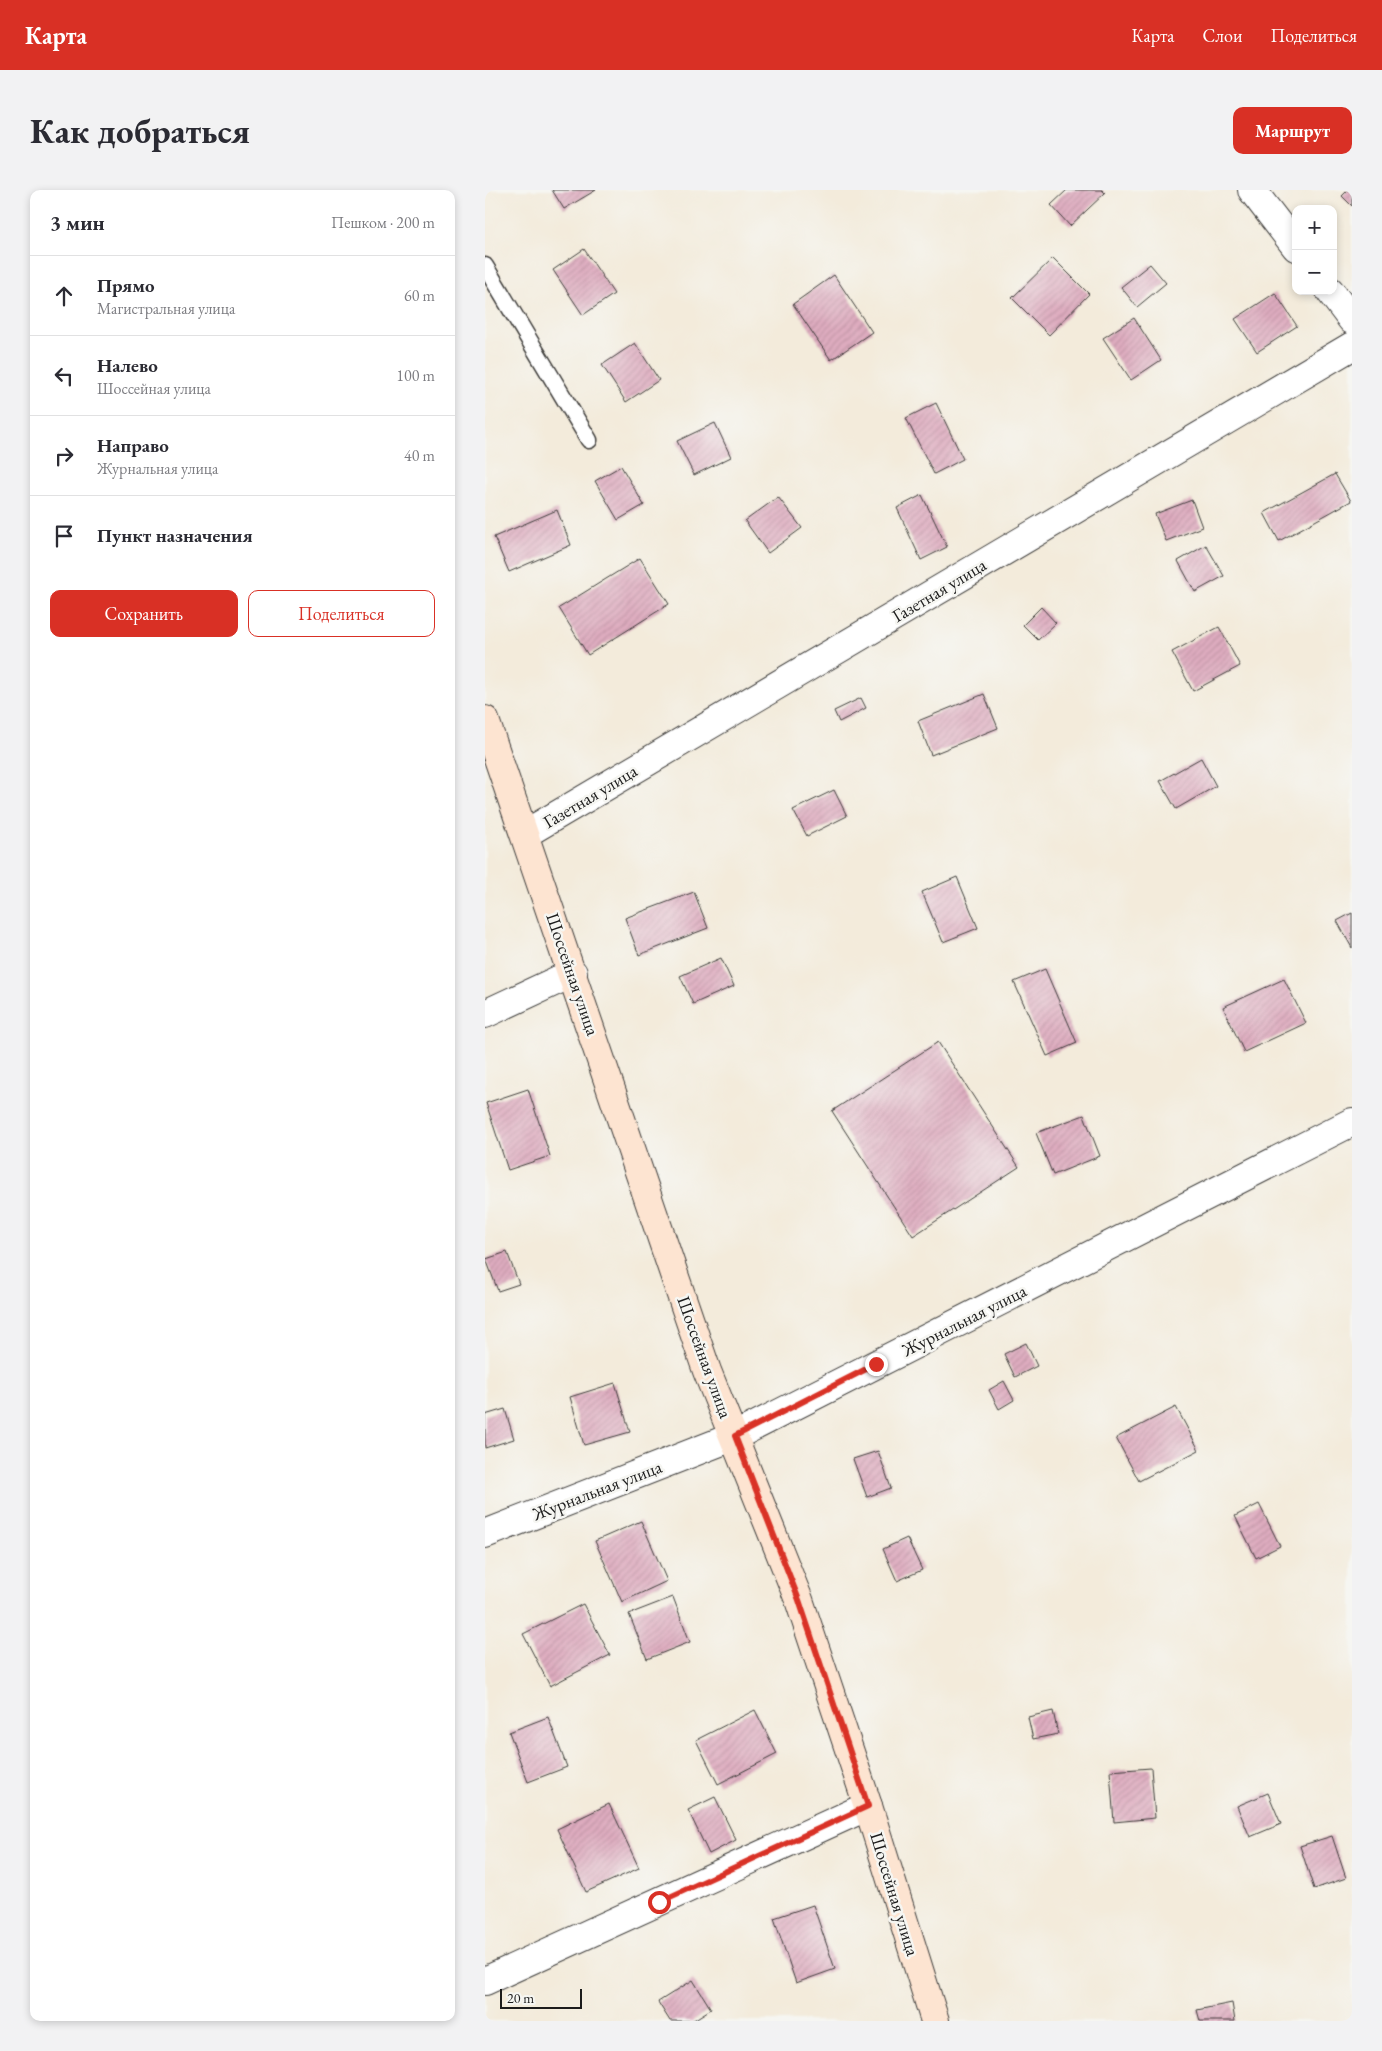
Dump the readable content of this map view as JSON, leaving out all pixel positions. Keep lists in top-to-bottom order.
{
  "streets": {
    "main road": ["Шоссейная улица"],
    "street": ["Газетная улица", "Журнальная улица"]
  },
  "crossings": [
    ["Газетная улица", "Шоссейная улица"],
    ["Шоссейная улица", "Журнальная улица"]
  ],
  "scale_bar": "20 m",
  "page": {
    "header": "Карта",
    "nav": ["Карта", "Слои", "Поделиться"],
    "buttons": [
      "Маршрут",
      ["Сохранить", "Поделиться"]
    ],
    "title": "Как добраться",
    "heading": ["3 мин", "Пешком · 200 m"],
    "map_buttons": ["+", "−"],
    "list": [
      ["Прямо", "Магистральная улица", "60 m"],
      ["Налево", "Шоссейная улица", "100 m"],
      ["Направо", "Журнальная улица", "40 m"],
      "Пункт назначения"
    ],
    "scale": "20 m"
  }
}
